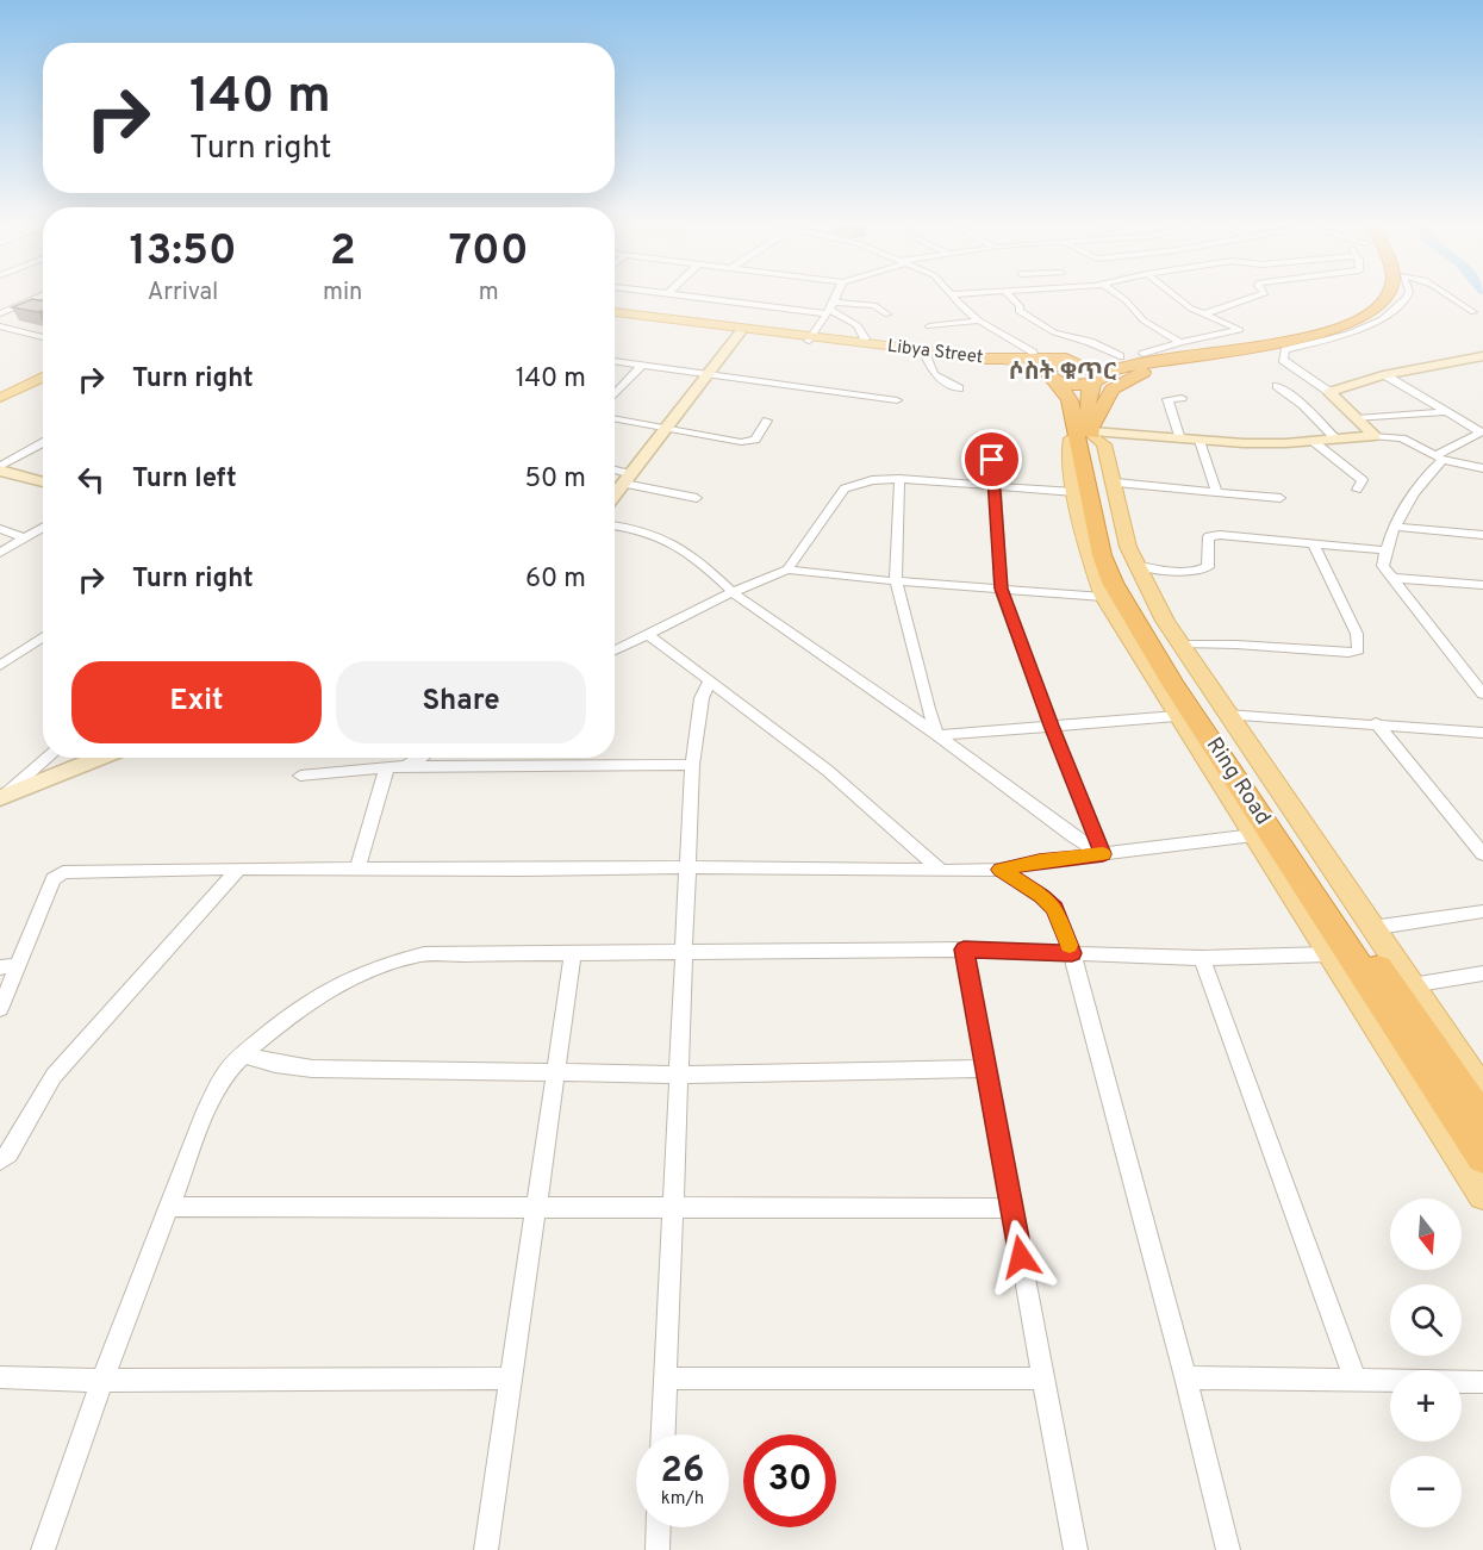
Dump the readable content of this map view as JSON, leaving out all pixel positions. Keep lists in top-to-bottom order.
{
  "streets": {
    "highway": ["Ring Road"],
    "main road": ["Libya Street"]
  },
  "crossings": [
    ["Libya Street", "Ring Road"]
  ],
  "districts": ["ሶስት ቁጥር"],
  "north": "bottom",
  "page": {
    "turn": ["140 m", "Turn right"],
    "eta": [
      "13:50",
      "Arrival",
      "2",
      "min",
      "700",
      "m"
    ],
    "list": [
      {
        "name": "Turn right",
        "value": "140 m"
      },
      {
        "name": "Turn left",
        "value": "50 m"
      },
      {
        "name": "Turn right",
        "value": "60 m"
      }
    ],
    "buttons": ["Exit", "Share"],
    "map_buttons": ["+", "−"],
    "speed": "26 km/h",
    "limit": "30"
  }
}
